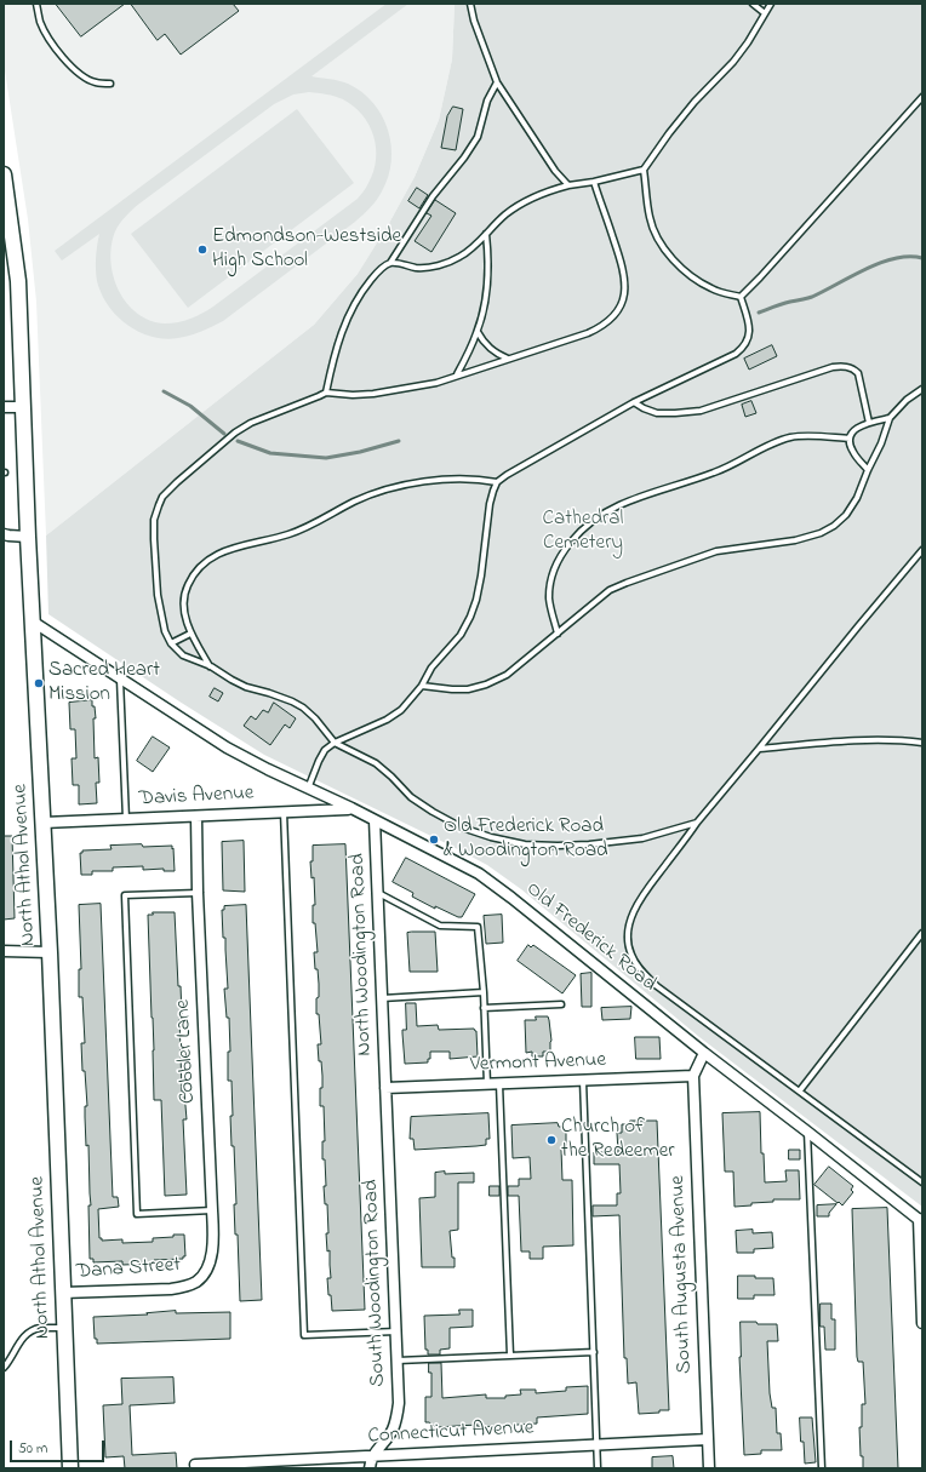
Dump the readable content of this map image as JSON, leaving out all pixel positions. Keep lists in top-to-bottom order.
{
  "streets": {
    "street": [
      "Davis Avenue",
      "North Athol Avenue",
      "Old Frederick Road",
      "North Woodington Road",
      "Cobbler Lane",
      "Vermont Avenue",
      "Dana Street",
      "South Augusta Avenue",
      "South Woodington Road",
      "Connecticut Avenue"
    ]
  },
  "crossings": [
    ["Davis Avenue", "North Athol Avenue"],
    ["Davis Avenue", "Old Frederick Road"],
    ["Davis Avenue", "Cobbler Lane"],
    ["North Athol Avenue", "Old Frederick Road"],
    ["North Athol Avenue", "Dana Street"],
    ["Old Frederick Road", "North Woodington Road"],
    ["Old Frederick Road", "South Augusta Avenue"],
    ["North Woodington Road", "Vermont Avenue"],
    ["North Woodington Road", "South Woodington Road"],
    ["Cobbler Lane", "Dana Street"],
    ["Vermont Avenue", "South Augusta Avenue"],
    ["Vermont Avenue", "South Woodington Road"],
    ["South Augusta Avenue", "Connecticut Avenue"],
    ["South Woodington Road", "Connecticut Avenue"]
  ],
  "parks": ["Cathedral Cemetery"],
  "places": [
    "Edmondson-Westside High School",
    "Sacred Heart Mission",
    "Old Frederick Road & Woodington Road",
    "Church of the Redeemer"
  ],
  "scale_bar": "50 m"
}
